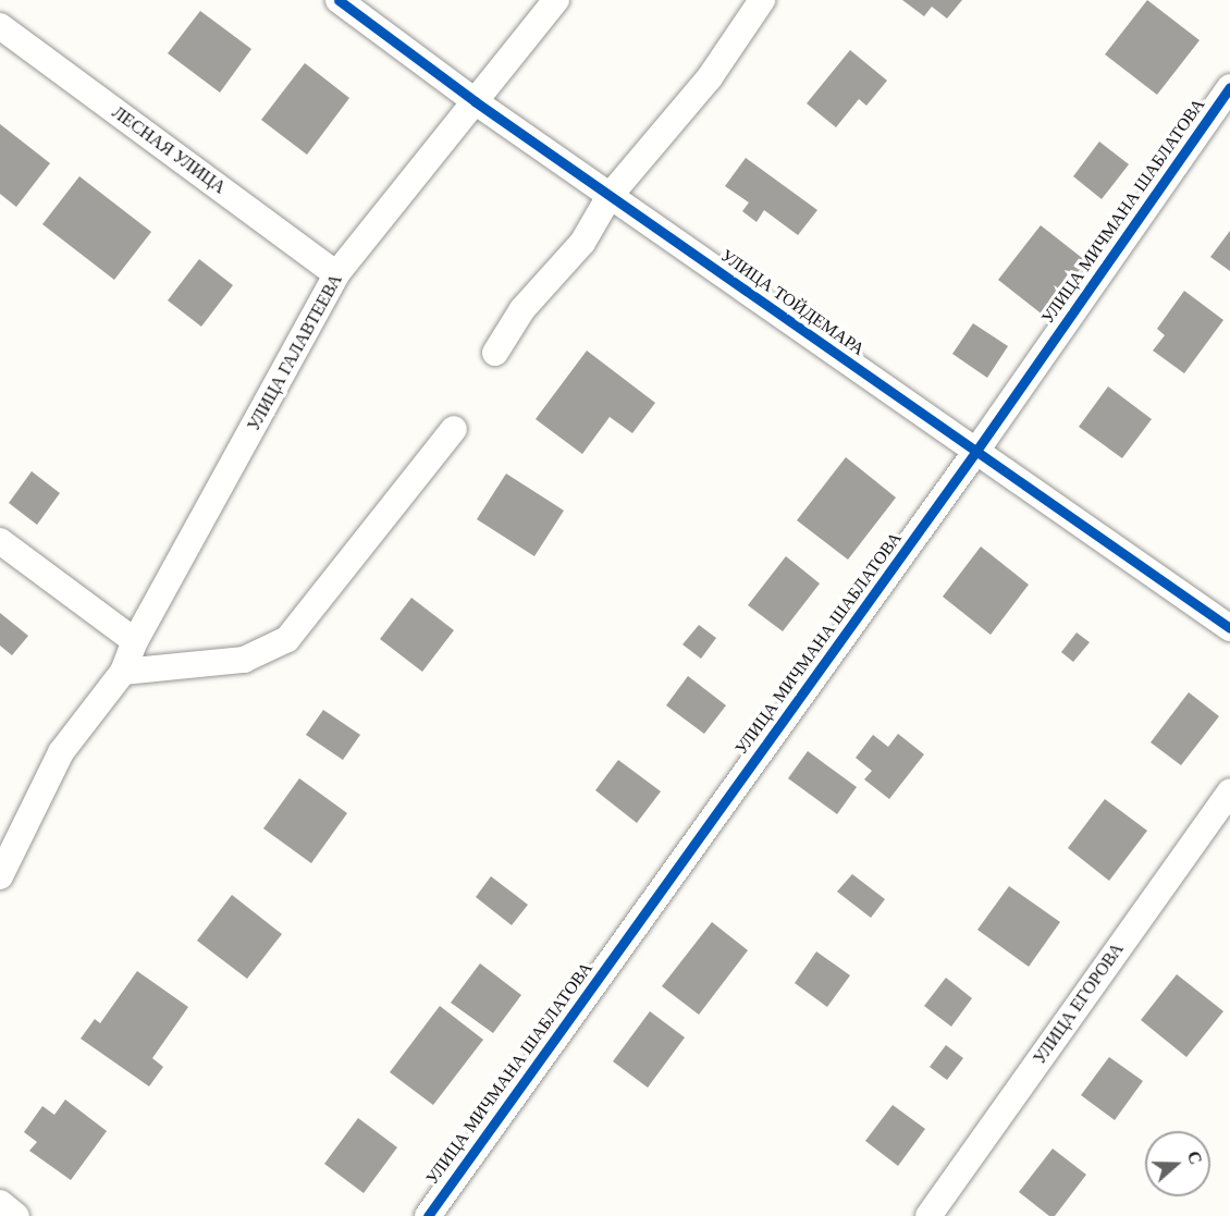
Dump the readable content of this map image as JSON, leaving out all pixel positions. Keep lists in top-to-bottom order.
{
  "streets": {
    "street": [
      "ЛЕСНАЯ УЛИЦА",
      "УЛИЦА МИЧМАНА ШАБЛАТОВА",
      "УЛИЦА ТОЙДЕМАРА",
      "УЛИЦА ГАЛАВТЕЕВА",
      "УЛИЦА ЕГОРОВА"
    ]
  },
  "crossings": [
    ["ЛЕСНАЯ УЛИЦА", "УЛИЦА ГАЛАВТЕЕВА"],
    ["УЛИЦА МИЧМАНА ШАБЛАТОВА", "УЛИЦА ТОЙДЕМАРА"],
    ["УЛИЦА ТОЙДЕМАРА", "УЛИЦА ГАЛАВТЕЕВА"]
  ],
  "north": "right"
}
